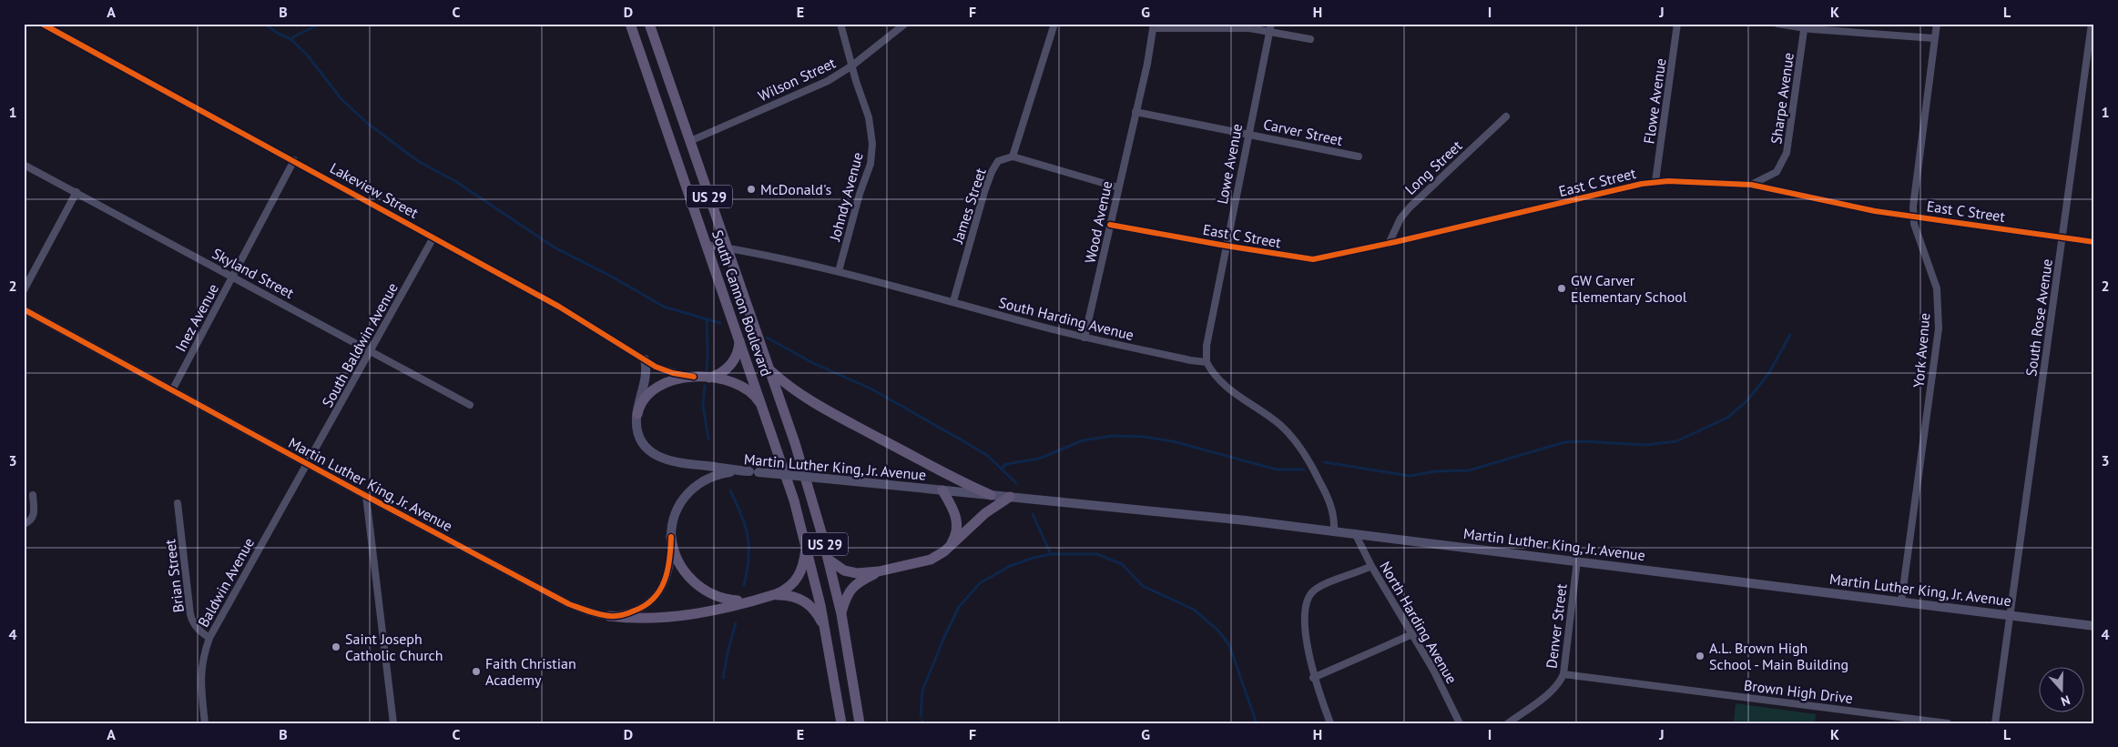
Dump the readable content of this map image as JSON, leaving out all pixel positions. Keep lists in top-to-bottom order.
{
  "streets": {
    "main road": ["US 29", "South Cannon Boulevard", "Martin Luther King, Jr. Avenue"],
    "street": [
      "Wilson Street",
      "Sharpe Avenue",
      "Flowe Avenue",
      "Carver Street",
      "Lowe Avenue",
      "Long Street",
      "East C Street",
      "Lakeview Street",
      "Johndy Avenue",
      "James Street",
      "Wood Avenue",
      "Skyland Street",
      "Inez Avenue",
      "South Rose Avenue",
      "South Harding Avenue",
      "South Baldwin Avenue",
      "York Avenue",
      "Brian Street",
      "Baldwin Avenue",
      "North Harding Avenue",
      "Denver Street",
      "Brown High Drive"
    ]
  },
  "crossings": [
    ["Wilson Street", "Johndy Avenue"],
    ["Wilson Street", "South Cannon Boulevard"],
    ["Sharpe Avenue", "East C Street"],
    ["Flowe Avenue", "East C Street"],
    ["Carver Street", "Lowe Avenue"],
    ["Carver Street", "Wood Avenue"],
    ["Lowe Avenue", "East C Street"],
    ["Lowe Avenue", "South Harding Avenue"],
    ["Long Street", "East C Street"],
    ["East C Street", "Wood Avenue"],
    ["East C Street", "South Rose Avenue"],
    ["East C Street", "York Avenue"],
    ["Lakeview Street", "Inez Avenue"],
    ["Lakeview Street", "South Baldwin Avenue"],
    ["US 29", "South Cannon Boulevard"],
    ["Johndy Avenue", "South Harding Avenue"],
    ["James Street", "South Harding Avenue"],
    ["Wood Avenue", "South Harding Avenue"],
    ["Skyland Street", "Inez Avenue"],
    ["Skyland Street", "South Baldwin Avenue"],
    ["South Cannon Boulevard", "South Harding Avenue"],
    ["Inez Avenue", "Martin Luther King, Jr. Avenue"],
    ["South Rose Avenue", "Martin Luther King, Jr. Avenue"],
    ["South Baldwin Avenue", "Martin Luther King, Jr. Avenue"],
    ["South Baldwin Avenue", "Baldwin Avenue"],
    ["York Avenue", "Martin Luther King, Jr. Avenue"],
    ["Martin Luther King, Jr. Avenue", "Baldwin Avenue"],
    ["Martin Luther King, Jr. Avenue", "North Harding Avenue"],
    ["Martin Luther King, Jr. Avenue", "Denver Street"],
    ["Brian Street", "Baldwin Avenue"],
    ["Denver Street", "Brown High Drive"]
  ],
  "places": [
    "McDonald's",
    "GW Carver Elementary School",
    "Saint Joseph Catholic Church",
    "A.L. Brown High School - Main Building",
    "Faith Christian Academy"
  ],
  "north": "bottom",
  "grid": {
    "columns": [
      "A",
      "B",
      "C",
      "D",
      "E",
      "F",
      "G",
      "H",
      "I",
      "J",
      "K",
      "L"
    ],
    "rows": [
      "1",
      "2",
      "3",
      "4"
    ]
  }
}
